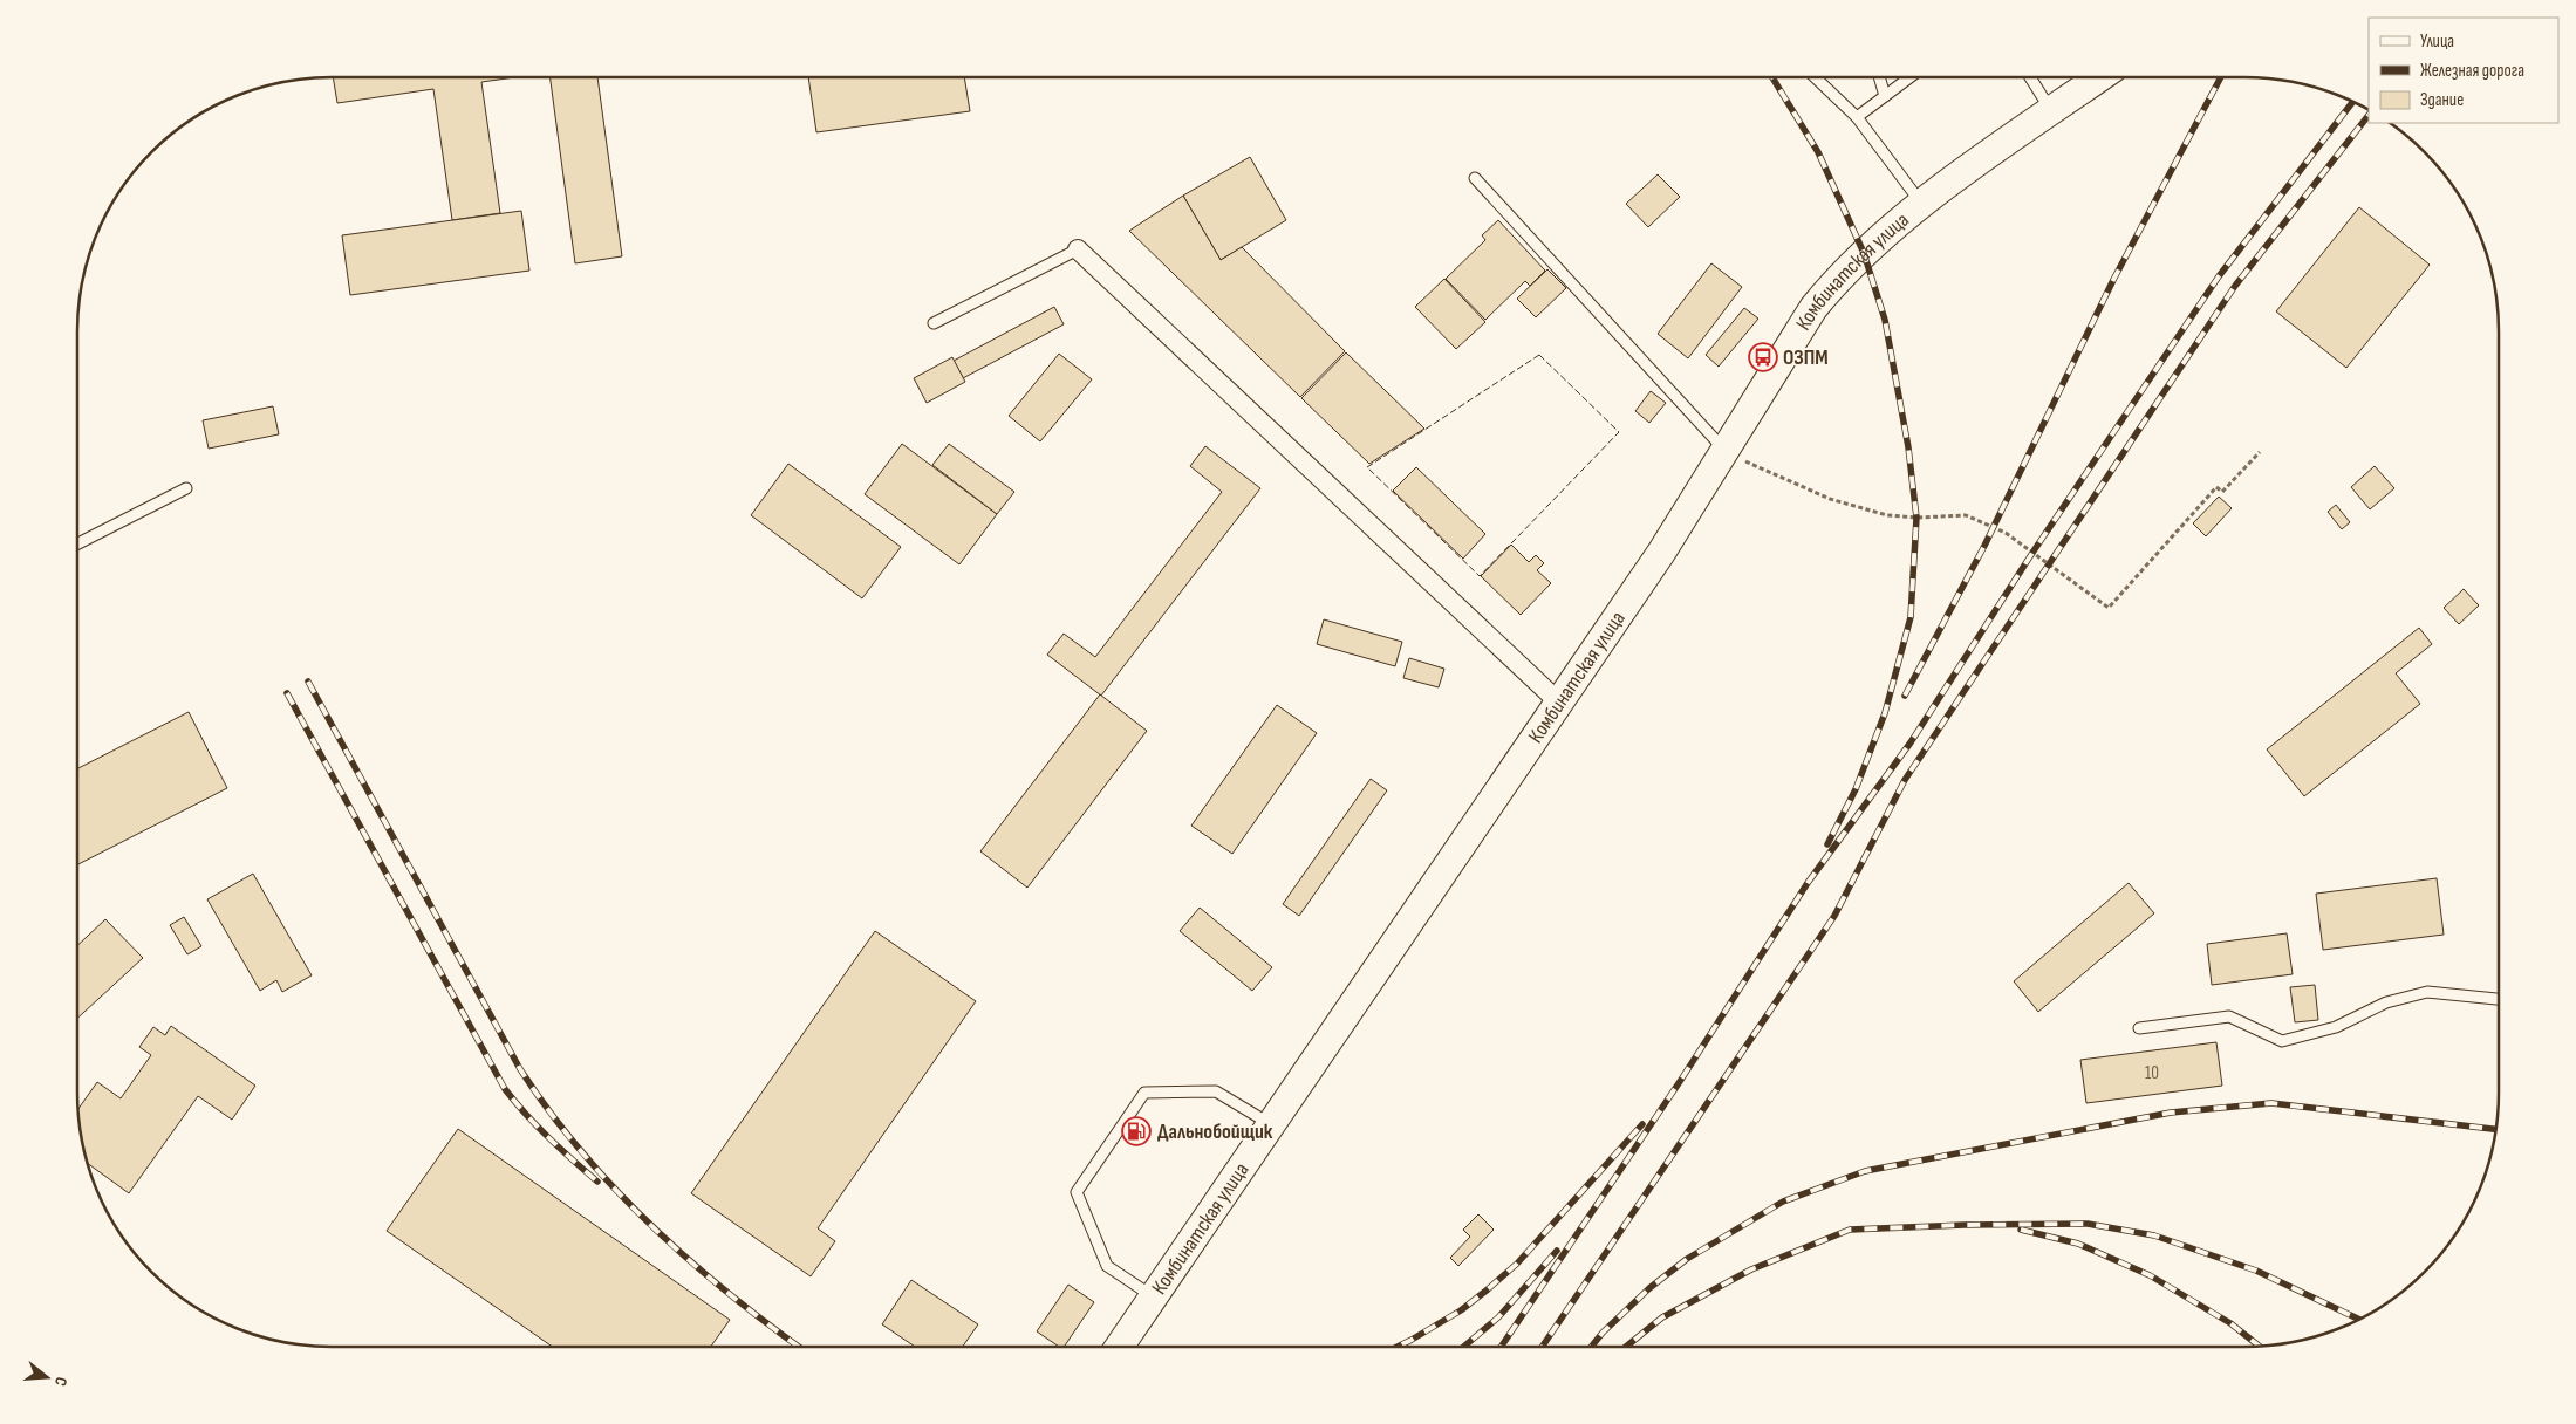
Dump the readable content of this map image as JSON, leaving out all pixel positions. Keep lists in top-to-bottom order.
{
  "streets": {
    "main road": ["Комбинатская улица"]
  },
  "places": {
    "bus stop": ["ОЗПМ"],
    "fuel station": ["Дальнобойщик"]
  },
  "house_numbers": ["10"],
  "legend": ["Улица", "Железная дорога", "Здание"],
  "north": "right"
}
